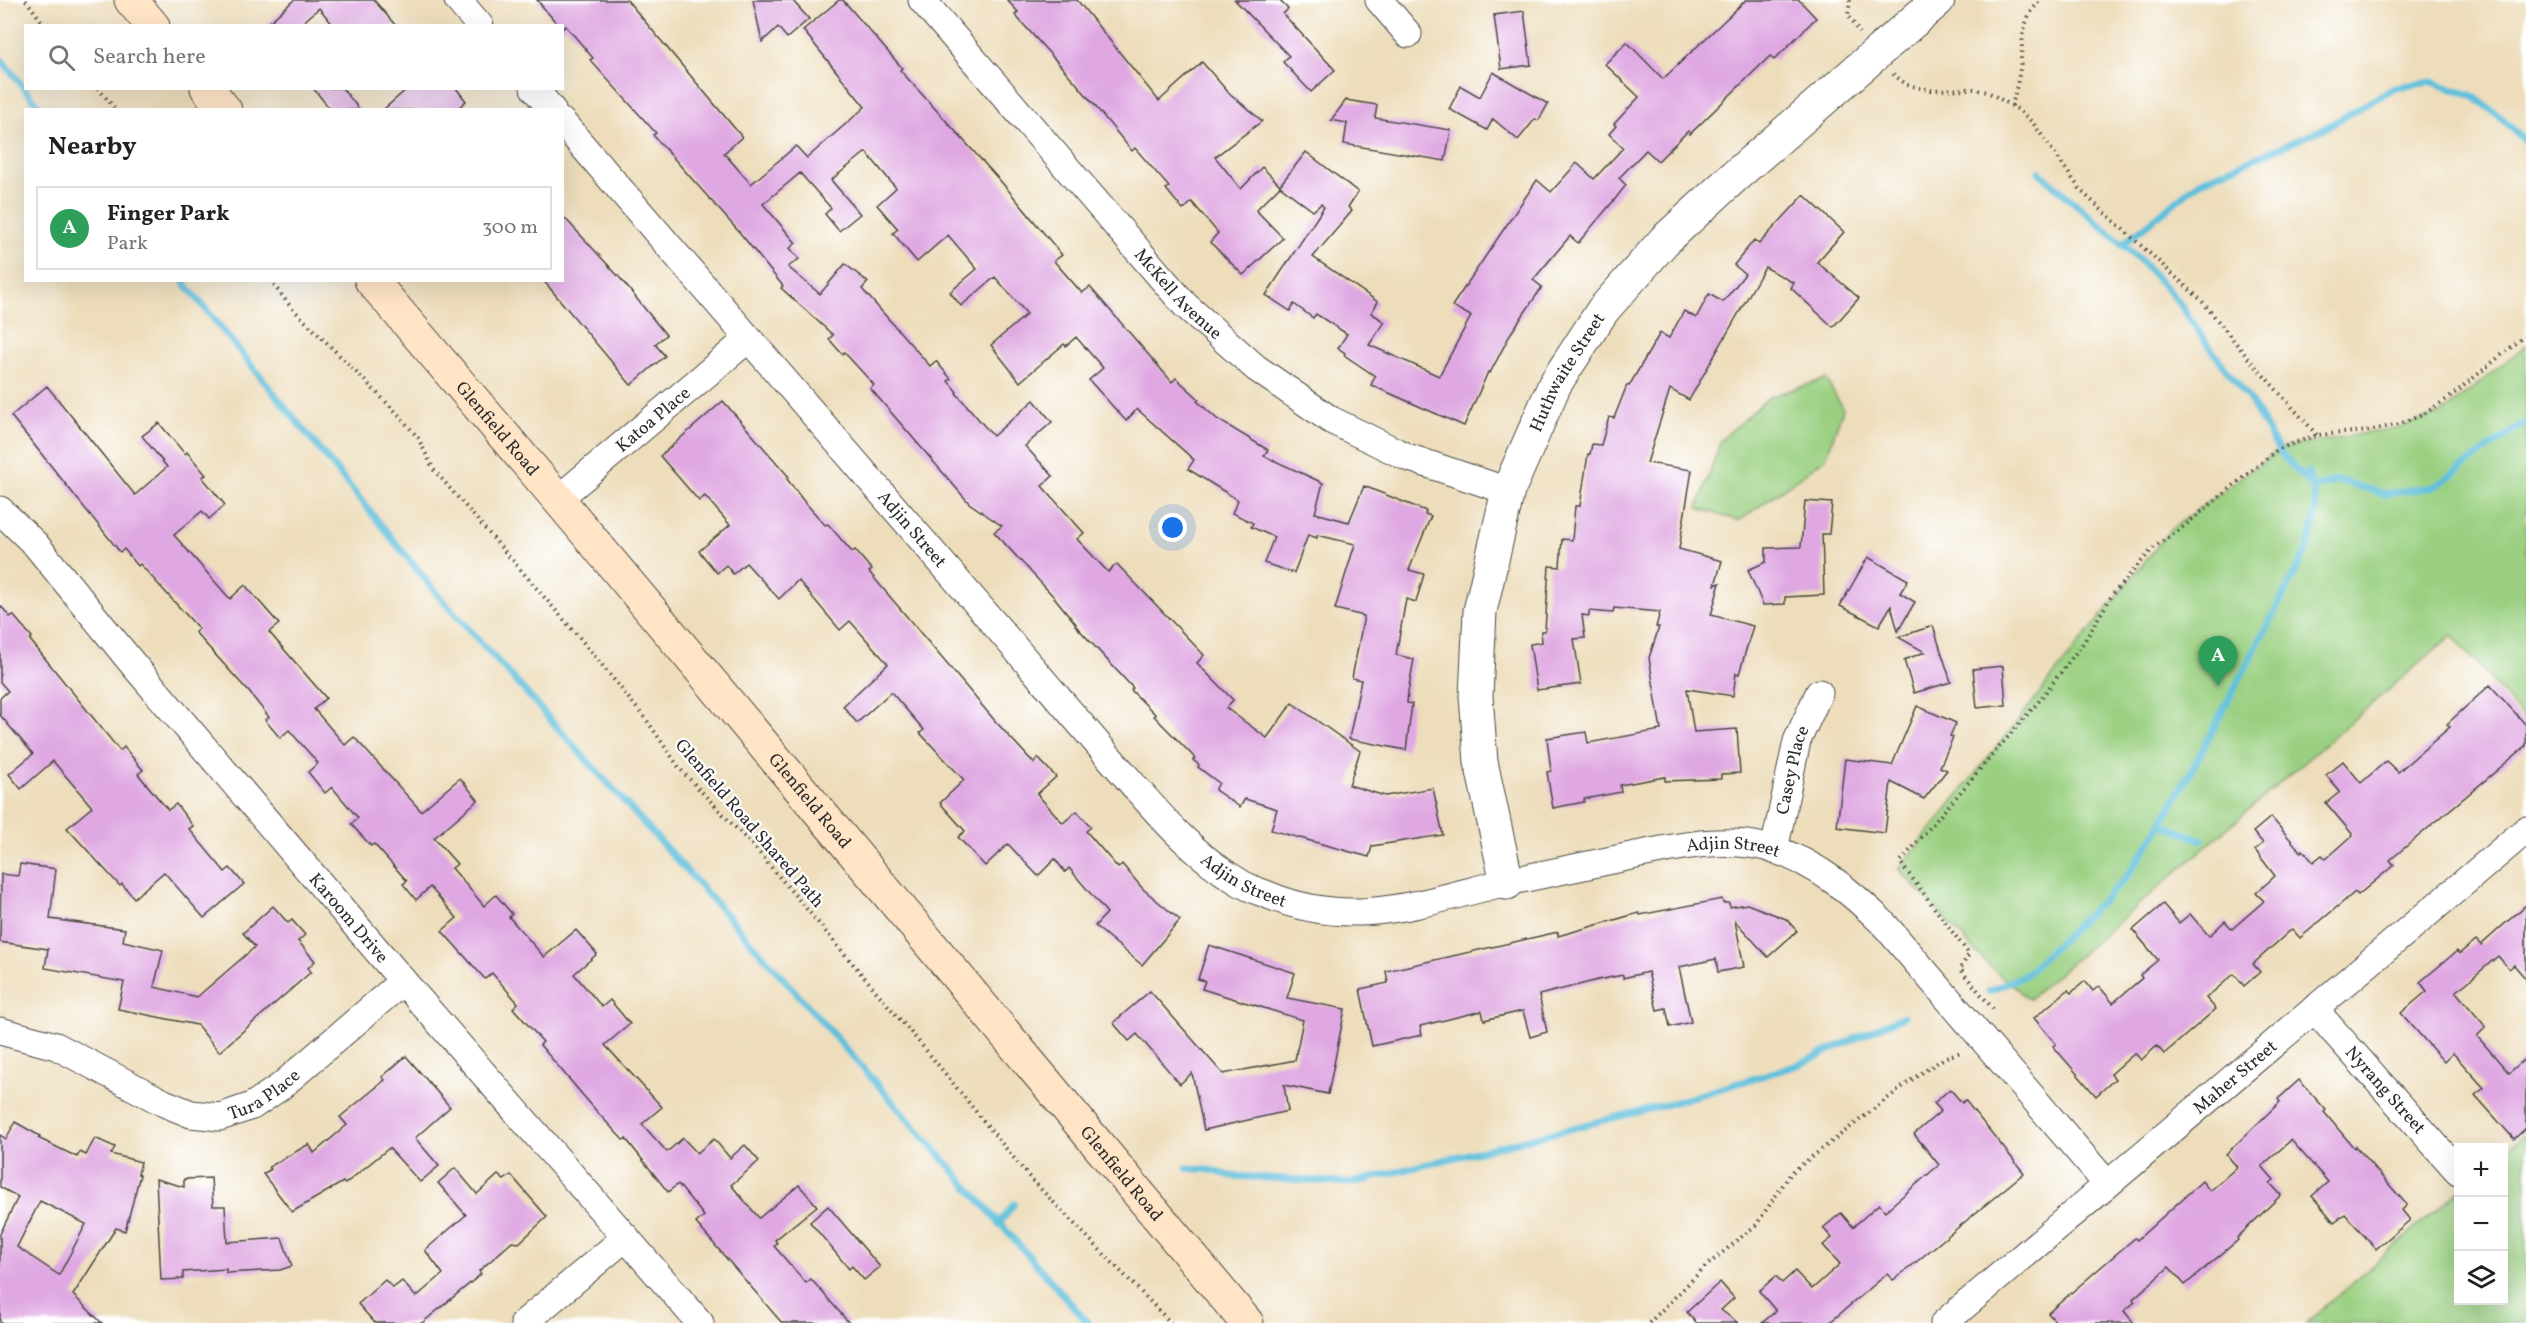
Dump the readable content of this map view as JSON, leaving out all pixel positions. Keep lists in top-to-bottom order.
{
  "streets": {
    "main road": ["Glenfield Road"],
    "street": [
      "McKell Avenue",
      "Huthwaite Street",
      "Katoa Place",
      "Adjin Street",
      "Casey Place",
      "Karoom Drive",
      "Maher Street",
      "Nyrang Street",
      "Tura Place"
    ],
    "path": ["Glenfield Road Shared Path"]
  },
  "crossings": [
    ["McKell Avenue", "Huthwaite Street"],
    ["Huthwaite Street", "Adjin Street"],
    ["Katoa Place", "Glenfield Road"],
    ["Katoa Place", "Adjin Street"],
    ["Adjin Street", "Casey Place"],
    ["Adjin Street", "Maher Street"],
    ["Karoom Drive", "Tura Place"],
    ["Maher Street", "Nyrang Street"]
  ],
  "page": {
    "search": "Search here",
    "heading": "Nearby",
    "list": [
      {
        "mark": "A",
        "name": "Finger Park",
        "note": "Park",
        "value": "300 m"
      }
    ],
    "pins": "A",
    "map_buttons": ["+", "−"]
  }
}
